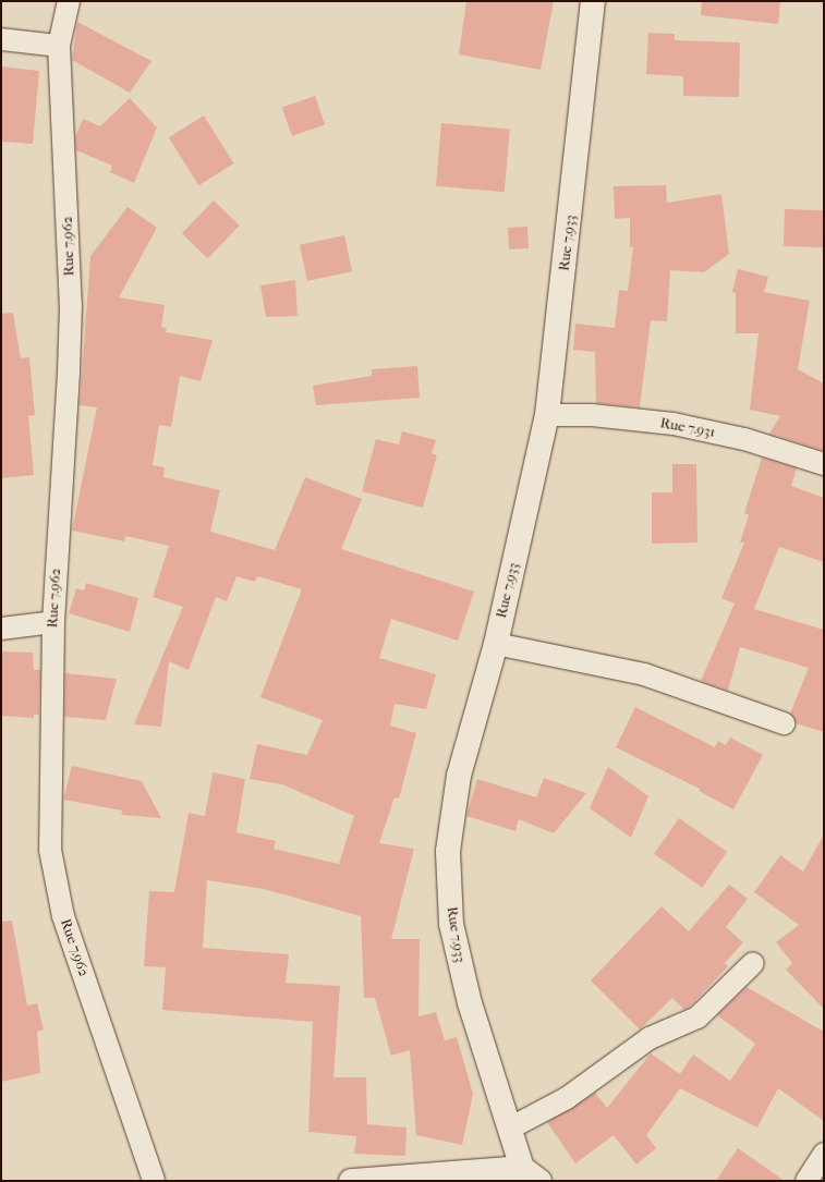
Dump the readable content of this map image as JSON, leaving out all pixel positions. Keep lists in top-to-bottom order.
{
  "streets": {
    "street": ["Rue 7.933", "Rue 7.962", "Rue 7.931"]
  },
  "crossings": [
    ["Rue 7.933", "Rue 7.931"]
  ]
}
